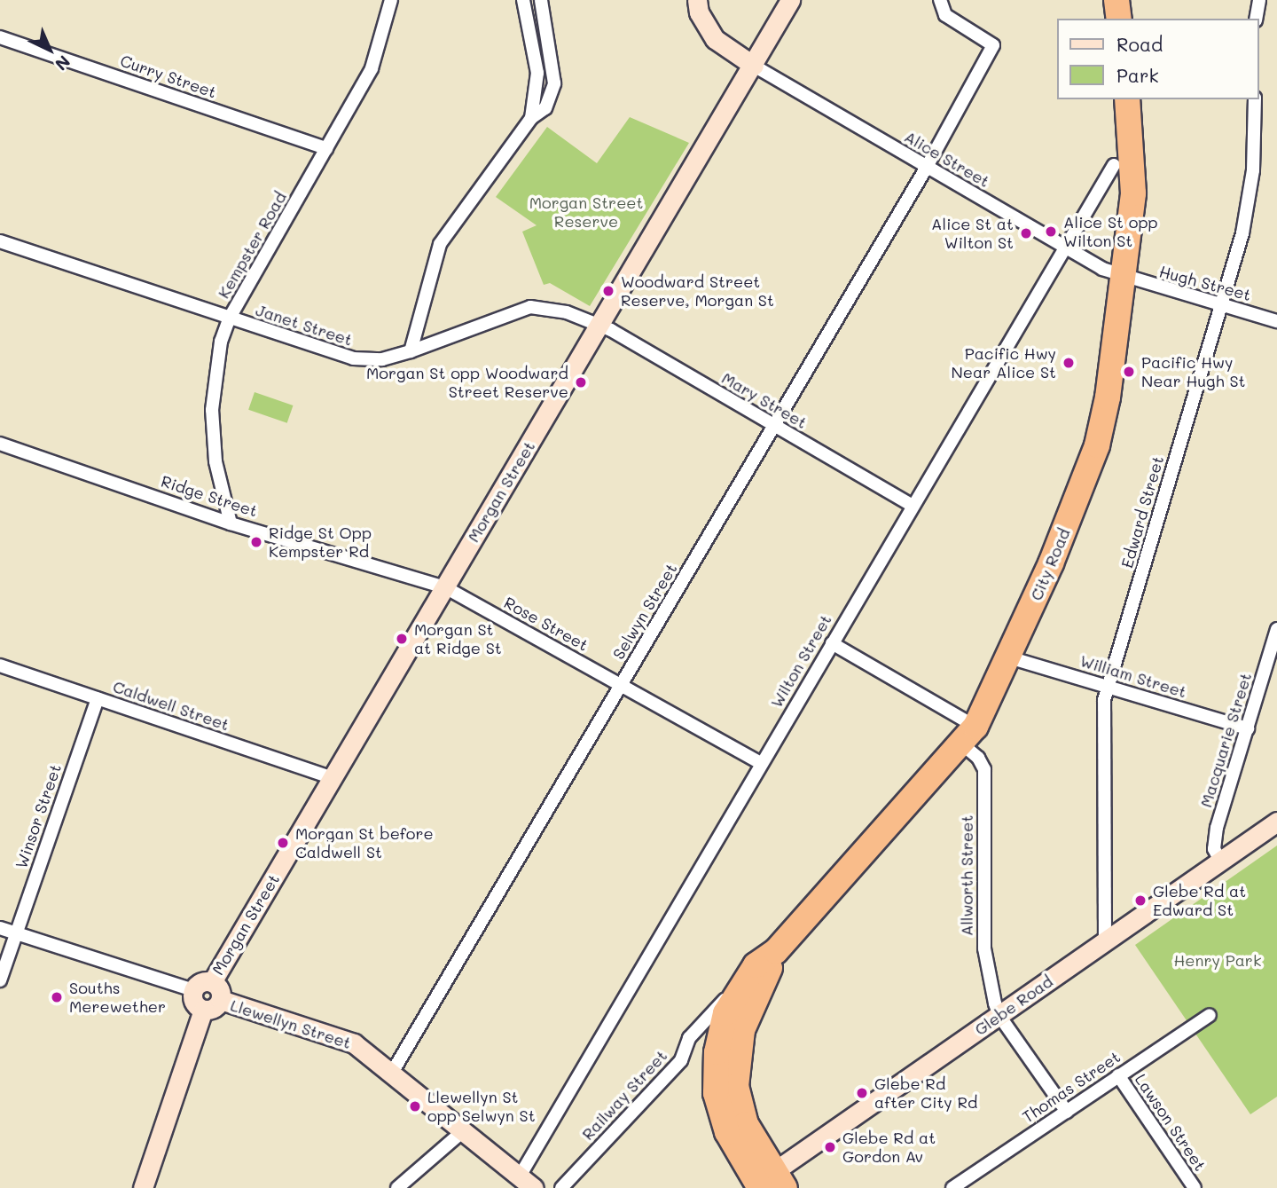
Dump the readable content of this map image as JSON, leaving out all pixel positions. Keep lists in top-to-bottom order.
{
  "streets": {
    "highway": ["City Road"],
    "street": [
      "Curry Street",
      "Alice Street",
      "Kempster Road",
      "Hugh Street",
      "Janet Street",
      "Mary Street",
      "Morgan Street",
      "Ridge Street",
      "Edward Street",
      "Selwyn Street",
      "Rose Street",
      "Wilton Street",
      "William Street",
      "Caldwell Street",
      "Macquarie Street",
      "Winsor Street",
      "Allworth Street",
      "Glebe Road",
      "Llewellyn Street",
      "Thomas Street",
      "Railway Street",
      "Lawson Street"
    ]
  },
  "crossings": [
    ["Curry Street", "Kempster Road"],
    ["Alice Street", "Hugh Street"],
    ["Alice Street", "Morgan Street"],
    ["Alice Street", "City Road"],
    ["Alice Street", "Selwyn Street"],
    ["Alice Street", "Wilton Street"],
    ["Kempster Road", "Janet Street"],
    ["Kempster Road", "Ridge Street"],
    ["Hugh Street", "Edward Street"],
    ["Hugh Street", "City Road"],
    ["Janet Street", "Mary Street"],
    ["Janet Street", "Morgan Street"],
    ["Mary Street", "Morgan Street"],
    ["Mary Street", "Selwyn Street"],
    ["Mary Street", "Wilton Street"],
    ["Morgan Street", "Ridge Street"],
    ["Morgan Street", "Rose Street"],
    ["Morgan Street", "Caldwell Street"],
    ["Morgan Street", "Llewellyn Street"],
    ["Ridge Street", "Rose Street"],
    ["Edward Street", "William Street"],
    ["Edward Street", "Glebe Road"],
    ["City Road", "William Street"],
    ["City Road", "Allworth Street"],
    ["City Road", "Glebe Road"],
    ["City Road", "Railway Street"],
    ["Selwyn Street", "Rose Street"],
    ["Selwyn Street", "Llewellyn Street"],
    ["Rose Street", "Wilton Street"],
    ["Wilton Street", "Allworth Street"],
    ["Wilton Street", "Llewellyn Street"],
    ["William Street", "Macquarie Street"],
    ["Caldwell Street", "Winsor Street"],
    ["Macquarie Street", "Glebe Road"],
    ["Allworth Street", "Glebe Road"],
    ["Thomas Street", "Lawson Street"]
  ],
  "parks": ["Morgan Street Reserve", "Henry Park"],
  "places": [
    "Alice St opp Wilton St",
    "Alice St at Wilton St",
    "Woodward Street Reserve, Morgan St",
    "Pacific Hwy Near Alice St",
    "Pacific Hwy Near Hugh St",
    "Morgan St opp Woodward Street Reserve",
    "Ridge St Opp Kempster Rd",
    "Morgan St at Ridge St",
    "Morgan St before Caldwell St",
    "Glebe Rd at Edward St",
    "Souths Merewether",
    "Glebe Rd after City Rd",
    "Llewellyn St opp Selwyn St",
    "Glebe Rd at Gordon Av"
  ],
  "legend": ["Road", "Park"],
  "north": "bottom right"
}
